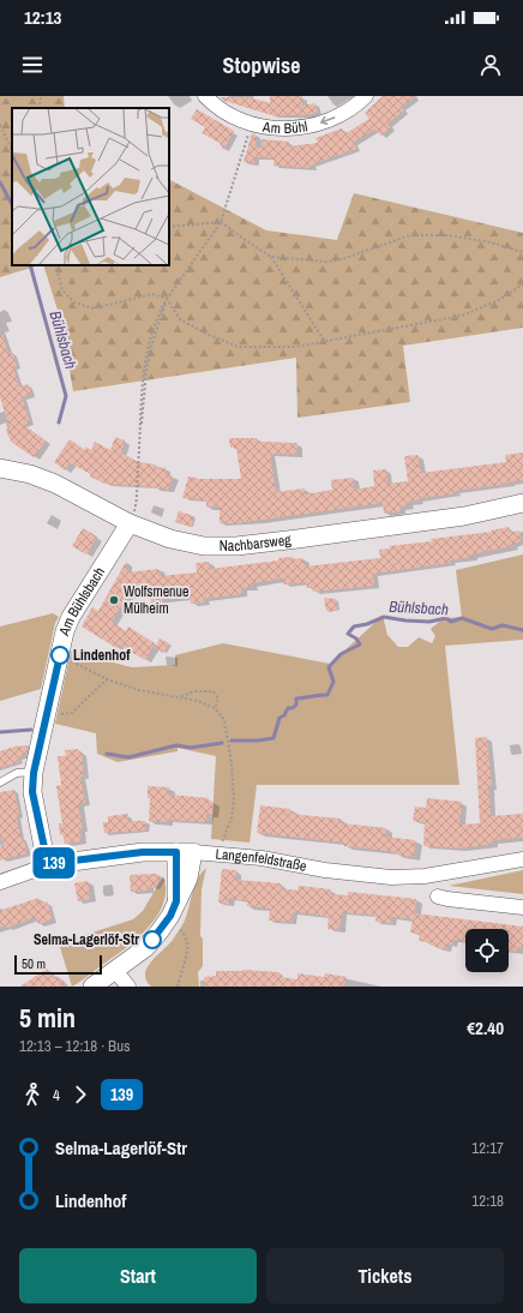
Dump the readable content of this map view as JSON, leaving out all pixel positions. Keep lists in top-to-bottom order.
{
  "streets": {
    "street": [
      "Am Bühl",
      "Nachbarsweg",
      "Am Bühlsbach",
      "Langenfeldstraße"
    ]
  },
  "crossings": [
    ["Nachbarsweg", "Am Bühlsbach"],
    ["Am Bühlsbach", "Langenfeldstraße"]
  ],
  "one_way": ["Am Bühl"],
  "water": ["Bühlsbach"],
  "places": ["Wolfsmenue Mülheim", "Lindenhof", "Selma-Lagerlöf-Str"],
  "lines": ["bus line 139"],
  "scale_bar": "50 m",
  "page": {
    "status": "12:13",
    "header": "Stopwise",
    "on_map": "139",
    "scale": "50 m",
    "heading": ["5 min", "12:13 – 12:18 · Bus", "€2.40"],
    "legs": ["4", "139"],
    "list": [
      {
        "name": "Selma-Lagerlöf-Str",
        "value": "12:17"
      },
      {
        "name": "Lindenhof",
        "value": "12:18"
      }
    ],
    "buttons": ["Start", "Tickets"]
  }
}
